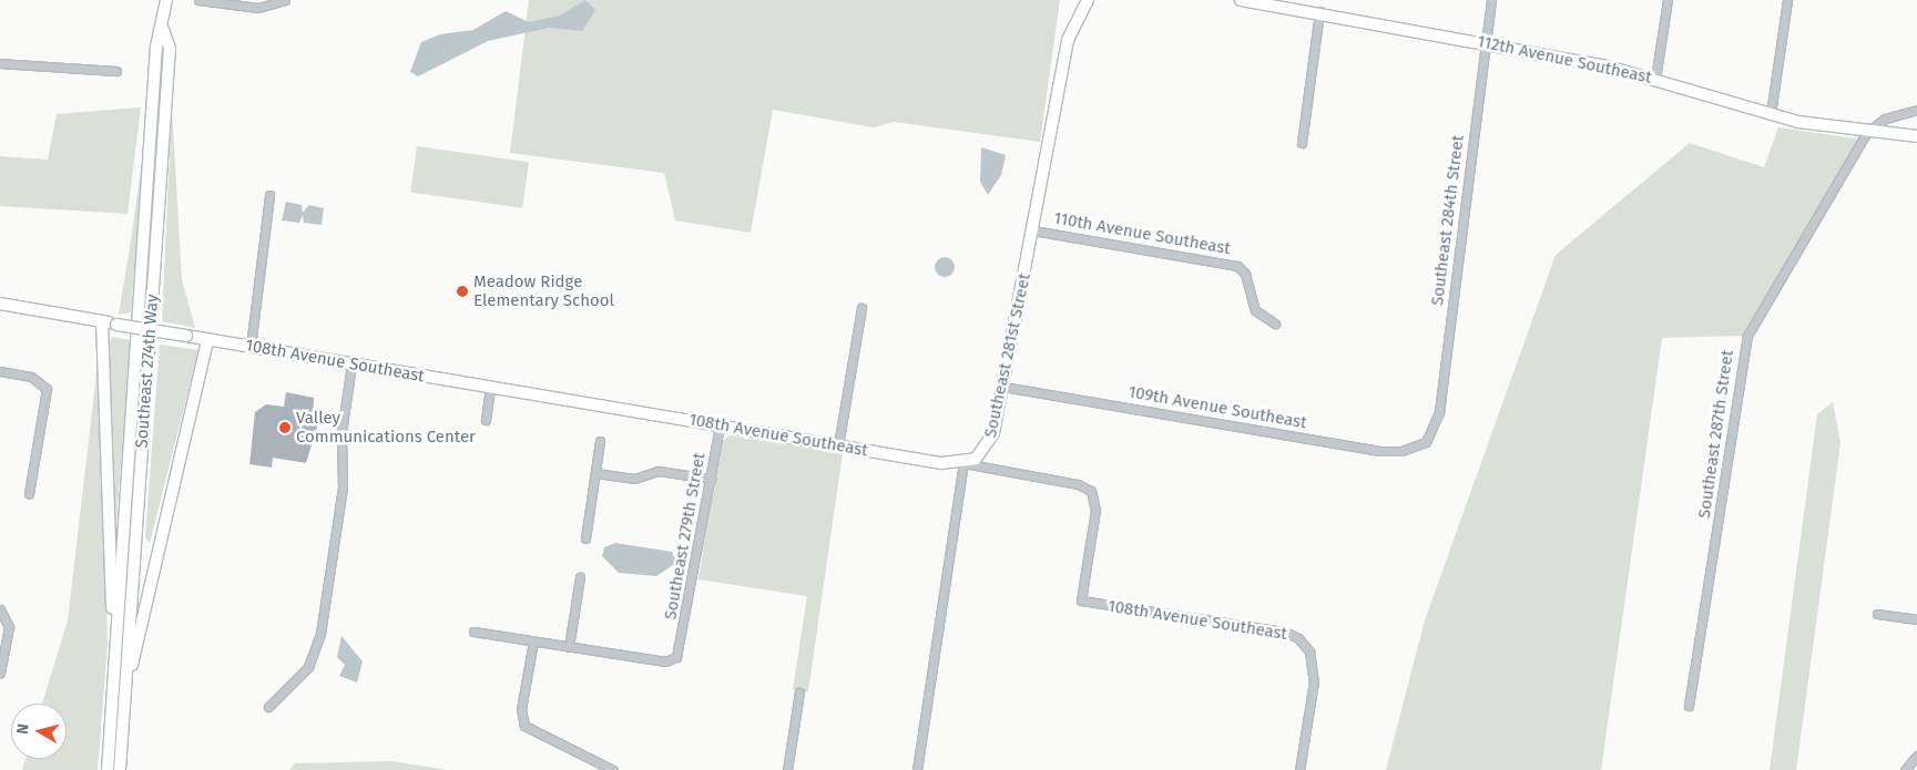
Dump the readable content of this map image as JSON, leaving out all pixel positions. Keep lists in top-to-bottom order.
{
  "streets": {
    "main road": [
      "112th Avenue Southeast",
      "Southeast 281st Street",
      "108th Avenue Southeast",
      "Southeast 274th Way"
    ],
    "street": [
      "Southeast 284th Street",
      "110th Avenue Southeast",
      "109th Avenue Southeast",
      "Southeast 287th Street",
      "Southeast 279th Street"
    ]
  },
  "crossings": [
    ["112th Avenue Southeast", "Southeast 284th Street"],
    ["112th Avenue Southeast", "Southeast 287th Street"],
    ["Southeast 284th Street", "109th Avenue Southeast"],
    ["110th Avenue Southeast", "Southeast 281st Street"],
    ["Southeast 281st Street", "108th Avenue Southeast"],
    ["Southeast 281st Street", "109th Avenue Southeast"],
    ["108th Avenue Southeast", "Southeast 279th Street"]
  ],
  "places": ["Meadow Ridge Elementary School", "Valley Communications Center"],
  "north": "left"
}
